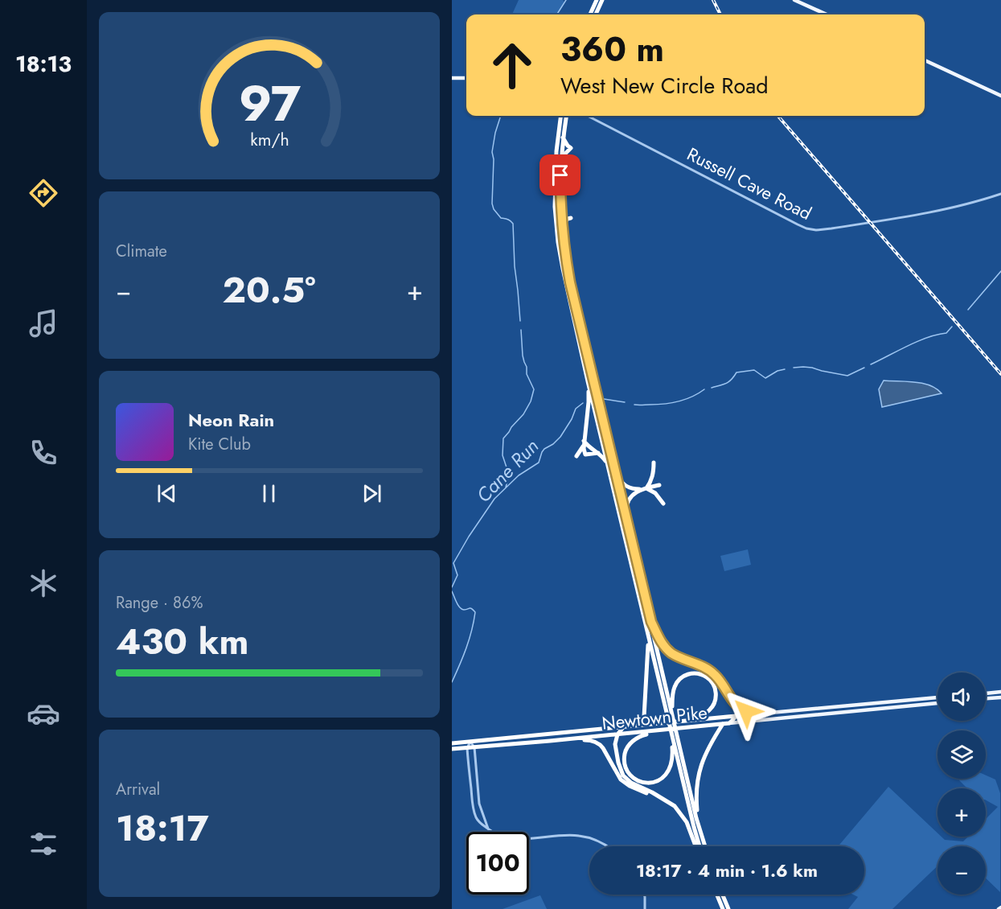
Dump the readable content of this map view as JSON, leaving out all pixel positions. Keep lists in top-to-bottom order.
{
  "streets": {
    "highway": ["Newtown Pike"],
    "street": ["Russell Cave Road"]
  },
  "water": ["Cane Run"],
  "page": {
    "tabs": "18:13",
    "turn": ["360 m", "West New Circle Road"],
    "tile": [
      "Climate",
      ["Range · 86%", "430 km"],
      ["Arrival", "18:17"]
    ],
    "heat": ["−", "20.5°", "+"],
    "song": ["Neon Rain", "Kite Club"],
    "map_buttons": ["+", "−"],
    "limit": "100",
    "trip": "18:17 · 4 min · 1.6 km",
    "gauge": ["97", "km/h"]
  }
}
